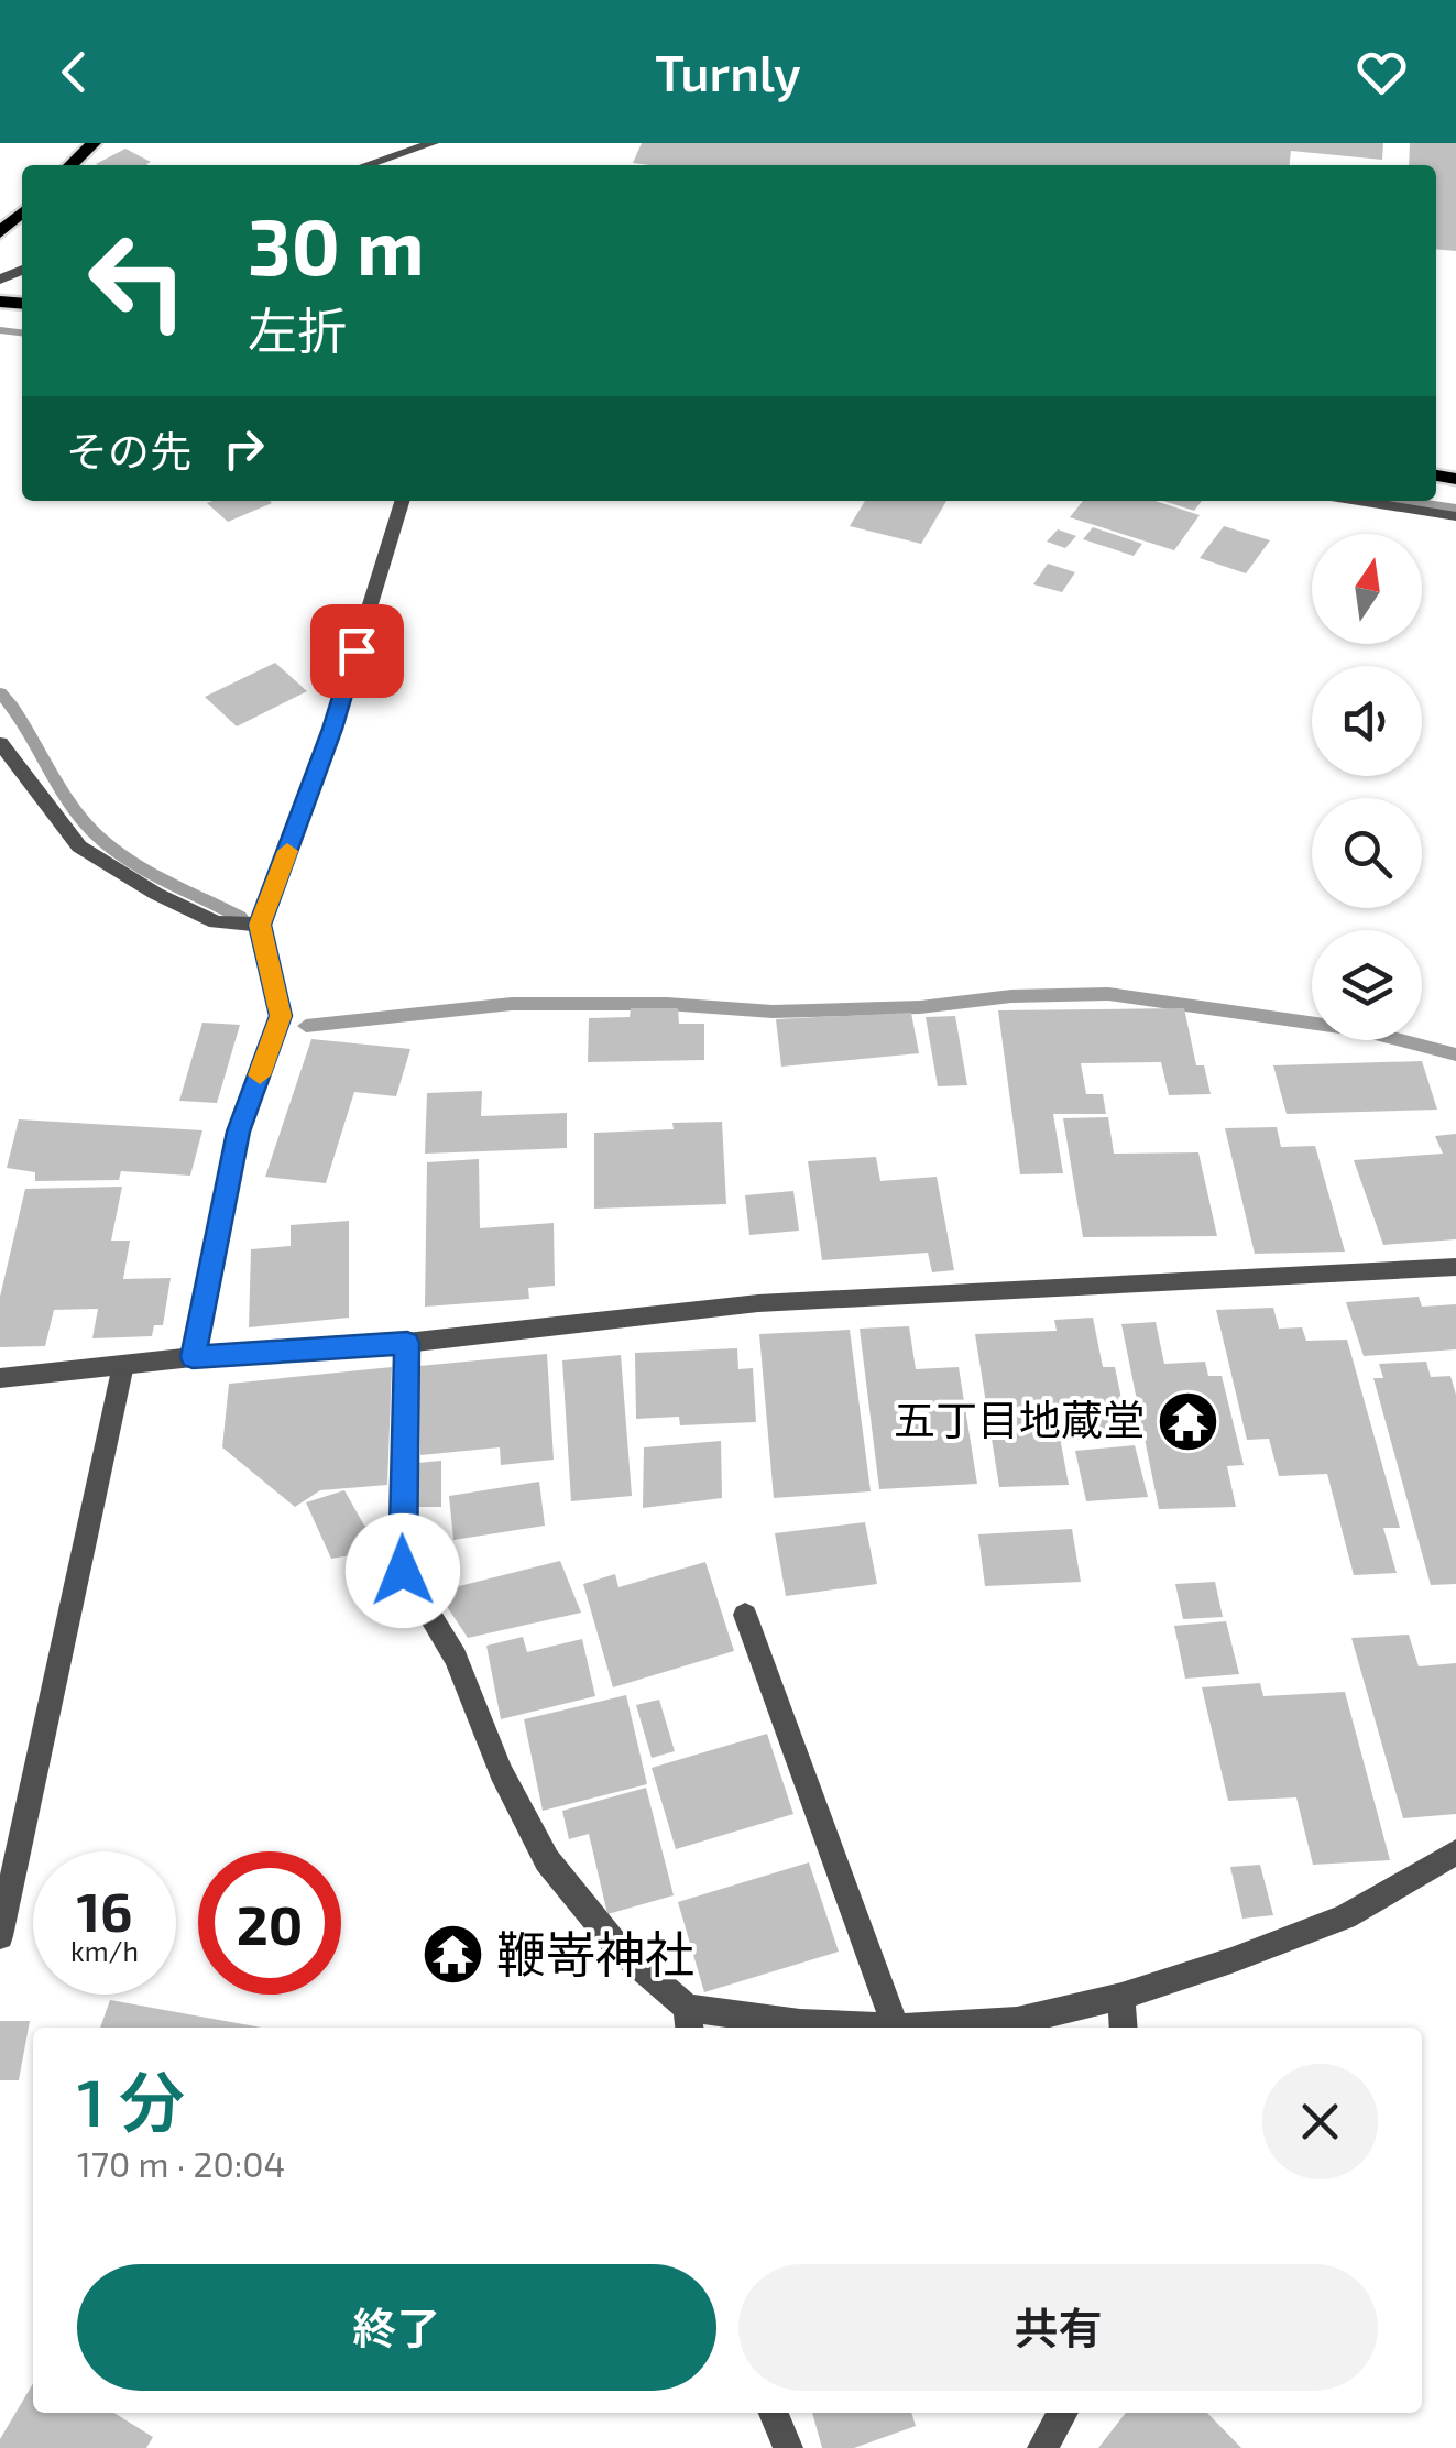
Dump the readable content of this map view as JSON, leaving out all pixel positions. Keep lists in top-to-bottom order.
{
  "places": {
    "temple": ["五丁目地蔵堂", "鞭嵜神社"]
  },
  "north": "top",
  "page": {
    "header": "Turnly",
    "turn": ["30 m", "左折"],
    "then": "その先",
    "speed": "16 km/h",
    "limit": "20",
    "heading": ["1 分", "170 m · 20:04"],
    "buttons": ["終了", "共有"]
  }
}
